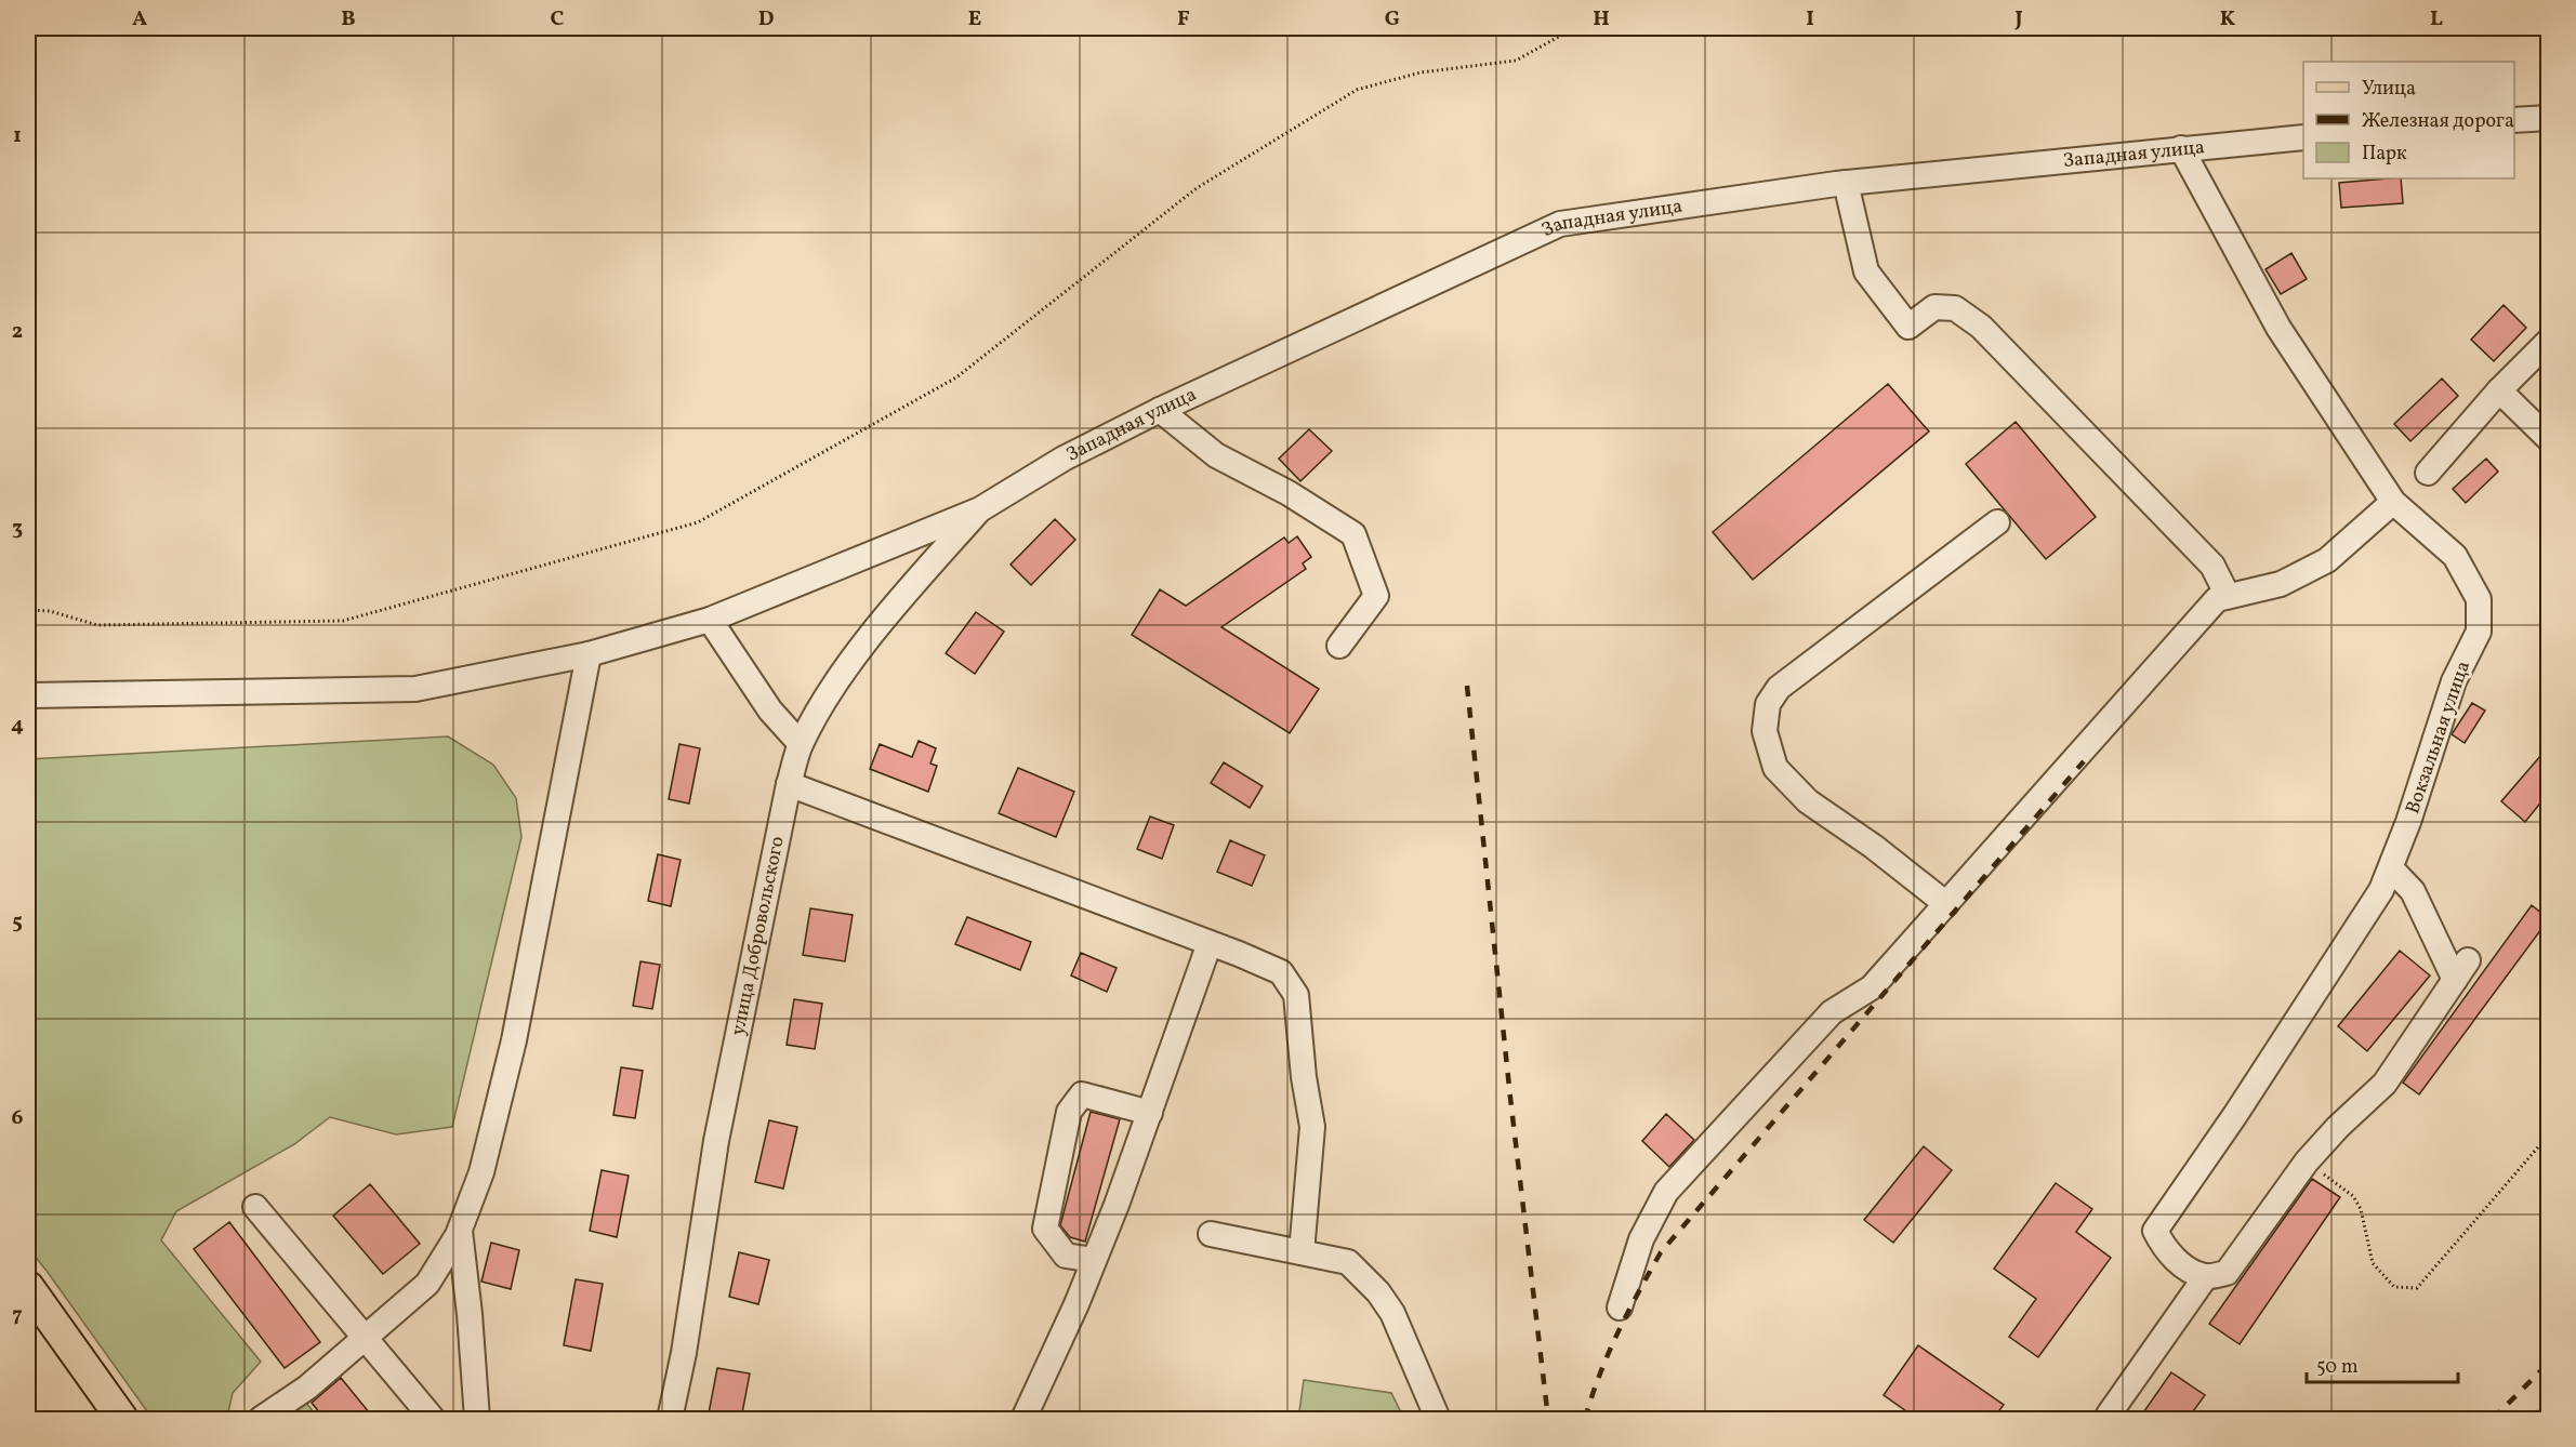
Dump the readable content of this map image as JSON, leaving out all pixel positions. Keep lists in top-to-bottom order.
{
  "streets": {
    "street": ["Западная улица", "Вокзальная улица", "улица Добровольского"]
  },
  "crossings": [
    ["Западная улица", "Вокзальная улица"],
    ["Западная улица", "улица Добровольского"]
  ],
  "legend": ["Улица", "Железная дорога", "Парк"],
  "scale_bar": "50 m",
  "grid": {
    "columns": [
      "A",
      "B",
      "C",
      "D",
      "E",
      "F",
      "G",
      "H",
      "I",
      "J",
      "K",
      "L"
    ],
    "rows": [
      "1",
      "2",
      "3",
      "4",
      "5",
      "6",
      "7"
    ]
  }
}
